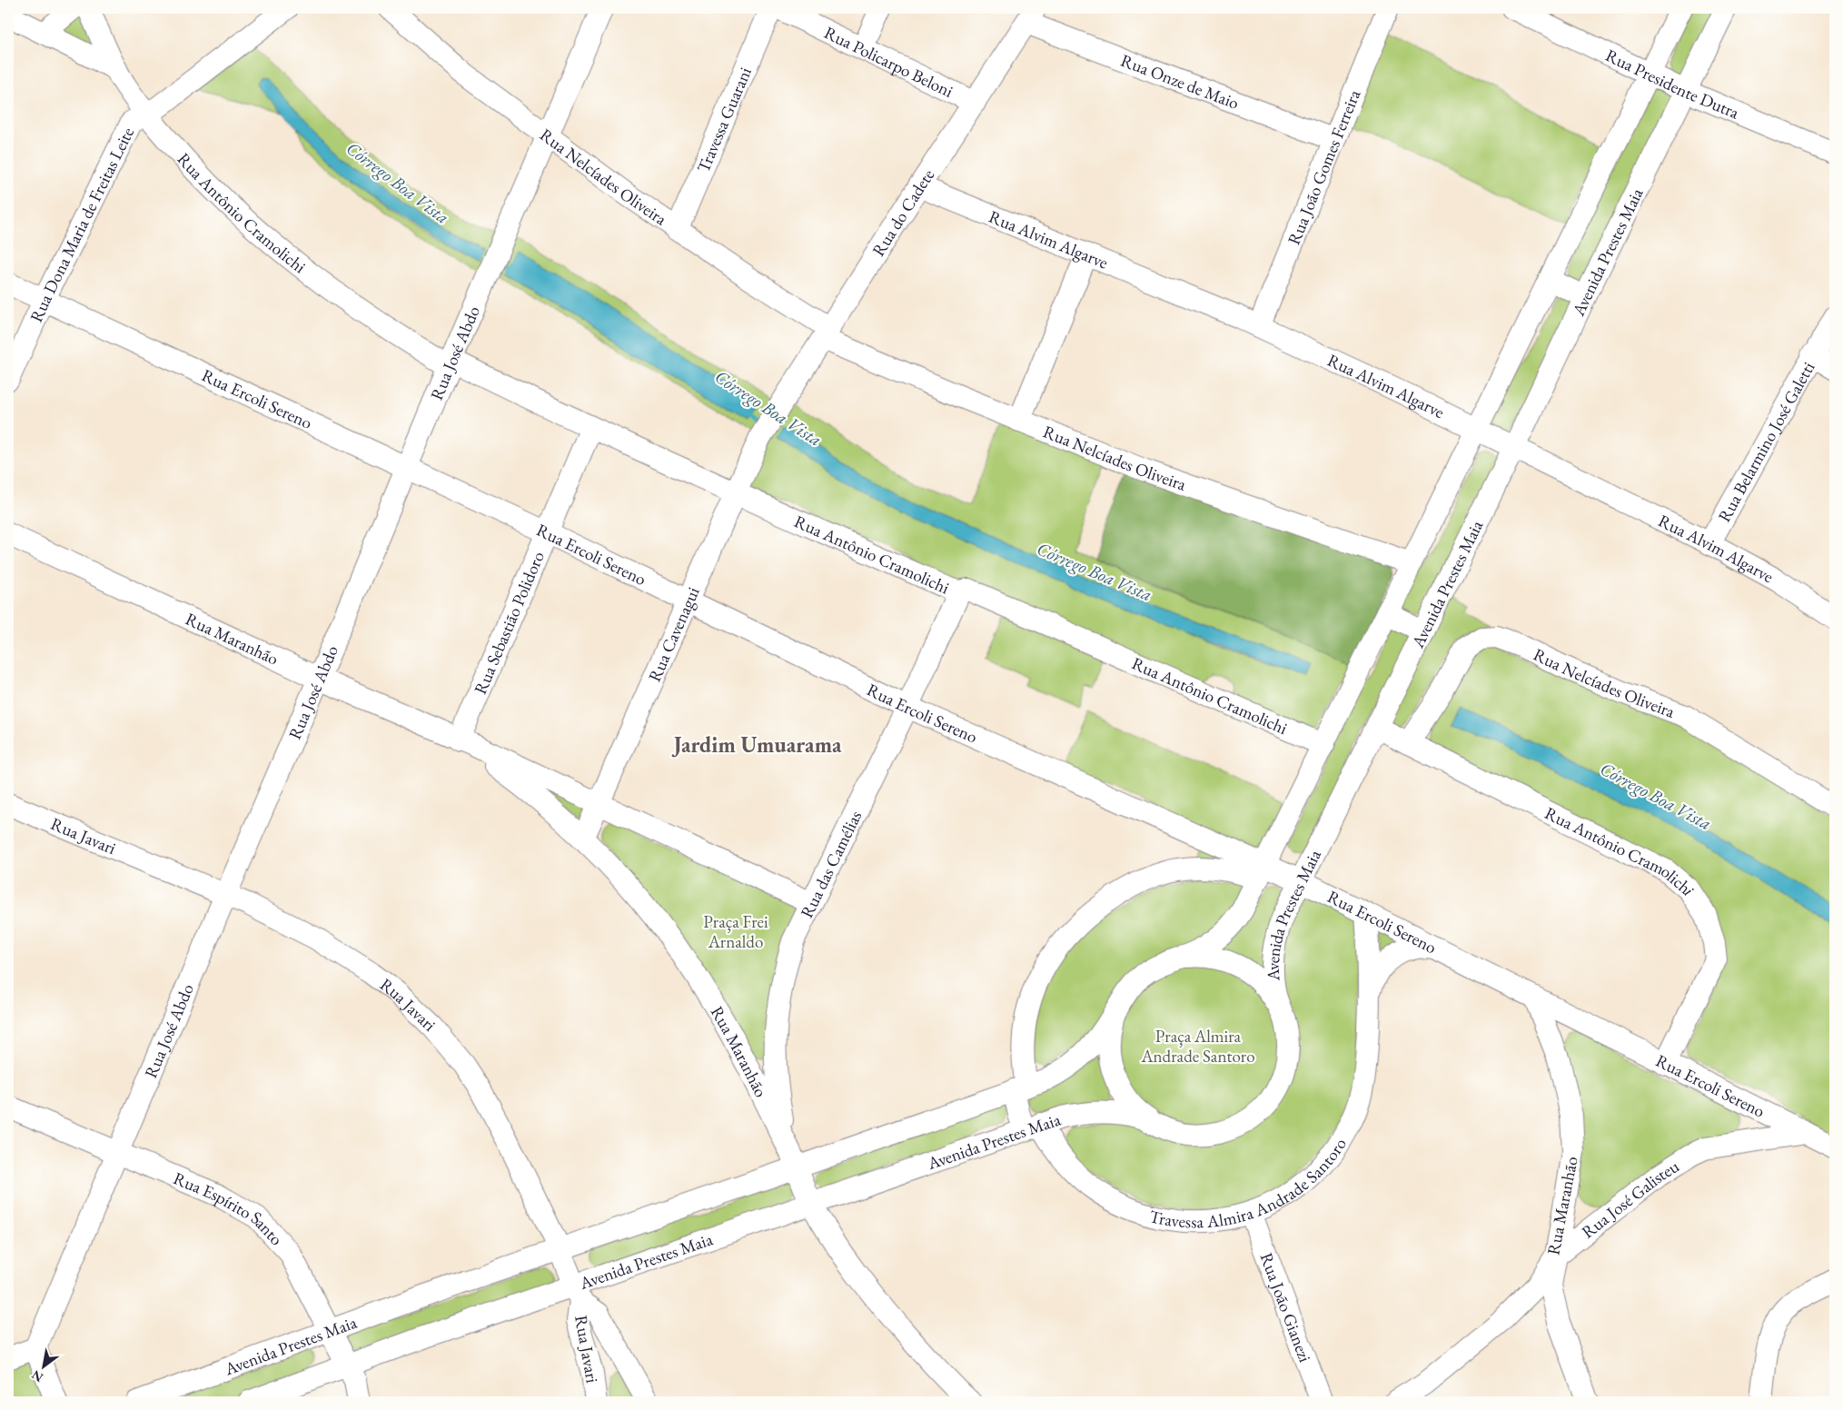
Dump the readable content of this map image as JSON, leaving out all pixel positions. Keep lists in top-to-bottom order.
{
  "streets": {
    "street": [
      "Rua Policarpo Beloni",
      "Rua Onze de Maio",
      "Rua Presidente Dutra",
      "Travessa Guarani",
      "Rua João Gomes Ferreira",
      "Rua Nelcíades Oliveira",
      "Rua Antônio Cramolichi",
      "Rua do Cadete",
      "Rua Dona Maria de Freitas Leite",
      "Rua Alvim Algarve",
      "Avenida Prestes Maia",
      "Rua José Abdo",
      "Rua Ercoli Sereno",
      "Rua Belarmino José Galetti",
      "Rua Sebastião Polidoro",
      "Rua Cavenagui",
      "Rua Maranhão",
      "Rua Javari",
      "Rua das Camélias",
      "Travessa Almira Andrade Santoro",
      "Rua José Galisteu",
      "Rua Espírito Santo",
      "Rua João Gianezi"
    ]
  },
  "crossings": [
    ["Rua Policarpo Beloni", "Rua do Cadete"],
    ["Rua Onze de Maio", "Rua João Gomes Ferreira"],
    ["Rua Onze de Maio", "Rua do Cadete"],
    ["Rua Presidente Dutra", "Avenida Prestes Maia"],
    ["Travessa Guarani", "Rua Nelcíades Oliveira"],
    ["Rua João Gomes Ferreira", "Rua Alvim Algarve"],
    ["Rua Nelcíades Oliveira", "Rua Antônio Cramolichi"],
    ["Rua Nelcíades Oliveira", "Rua do Cadete"],
    ["Rua Nelcíades Oliveira", "Avenida Prestes Maia"],
    ["Rua Nelcíades Oliveira", "Rua José Abdo"],
    ["Rua Antônio Cramolichi", "Rua Dona Maria de Freitas Leite"],
    ["Rua Antônio Cramolichi", "Avenida Prestes Maia"],
    ["Rua Antônio Cramolichi", "Rua José Abdo"],
    ["Rua Antônio Cramolichi", "Rua Ercoli Sereno"],
    ["Rua Antônio Cramolichi", "Rua Sebastião Polidoro"],
    ["Rua Antônio Cramolichi", "Rua Cavenagui"],
    ["Rua Antônio Cramolichi", "Rua das Camélias"],
    ["Rua do Cadete", "Rua Alvim Algarve"],
    ["Rua do Cadete", "Rua Cavenagui"],
    ["Rua Dona Maria de Freitas Leite", "Rua Ercoli Sereno"],
    ["Rua Alvim Algarve", "Avenida Prestes Maia"],
    ["Rua Alvim Algarve", "Rua Belarmino José Galetti"],
    ["Avenida Prestes Maia", "Rua Ercoli Sereno"],
    ["Avenida Prestes Maia", "Rua Maranhão"],
    ["Avenida Prestes Maia", "Rua Javari"],
    ["Avenida Prestes Maia", "Rua das Camélias"],
    ["Avenida Prestes Maia", "Travessa Almira Andrade Santoro"],
    ["Avenida Prestes Maia", "Rua Espírito Santo"],
    ["Rua José Abdo", "Rua Ercoli Sereno"],
    ["Rua José Abdo", "Rua Maranhão"],
    ["Rua José Abdo", "Rua Javari"],
    ["Rua José Abdo", "Rua Espírito Santo"],
    ["Rua Ercoli Sereno", "Rua Sebastião Polidoro"],
    ["Rua Ercoli Sereno", "Rua Cavenagui"],
    ["Rua Ercoli Sereno", "Rua Maranhão"],
    ["Rua Ercoli Sereno", "Rua das Camélias"],
    ["Rua Ercoli Sereno", "Travessa Almira Andrade Santoro"],
    ["Rua Ercoli Sereno", "Rua José Galisteu"],
    ["Rua Sebastião Polidoro", "Rua Maranhão"],
    ["Rua Cavenagui", "Rua Maranhão"],
    ["Rua Maranhão", "Rua das Camélias"],
    ["Rua Maranhão", "Rua José Galisteu"],
    ["Travessa Almira Andrade Santoro", "Rua João Gianezi"]
  ],
  "districts": ["Jardim Umuarama"],
  "water": ["Córrego Boa Vista"],
  "parks": ["Praça Frei Arnaldo", "Praça Almira Andrade Santoro"],
  "north": "bottom left"
}
